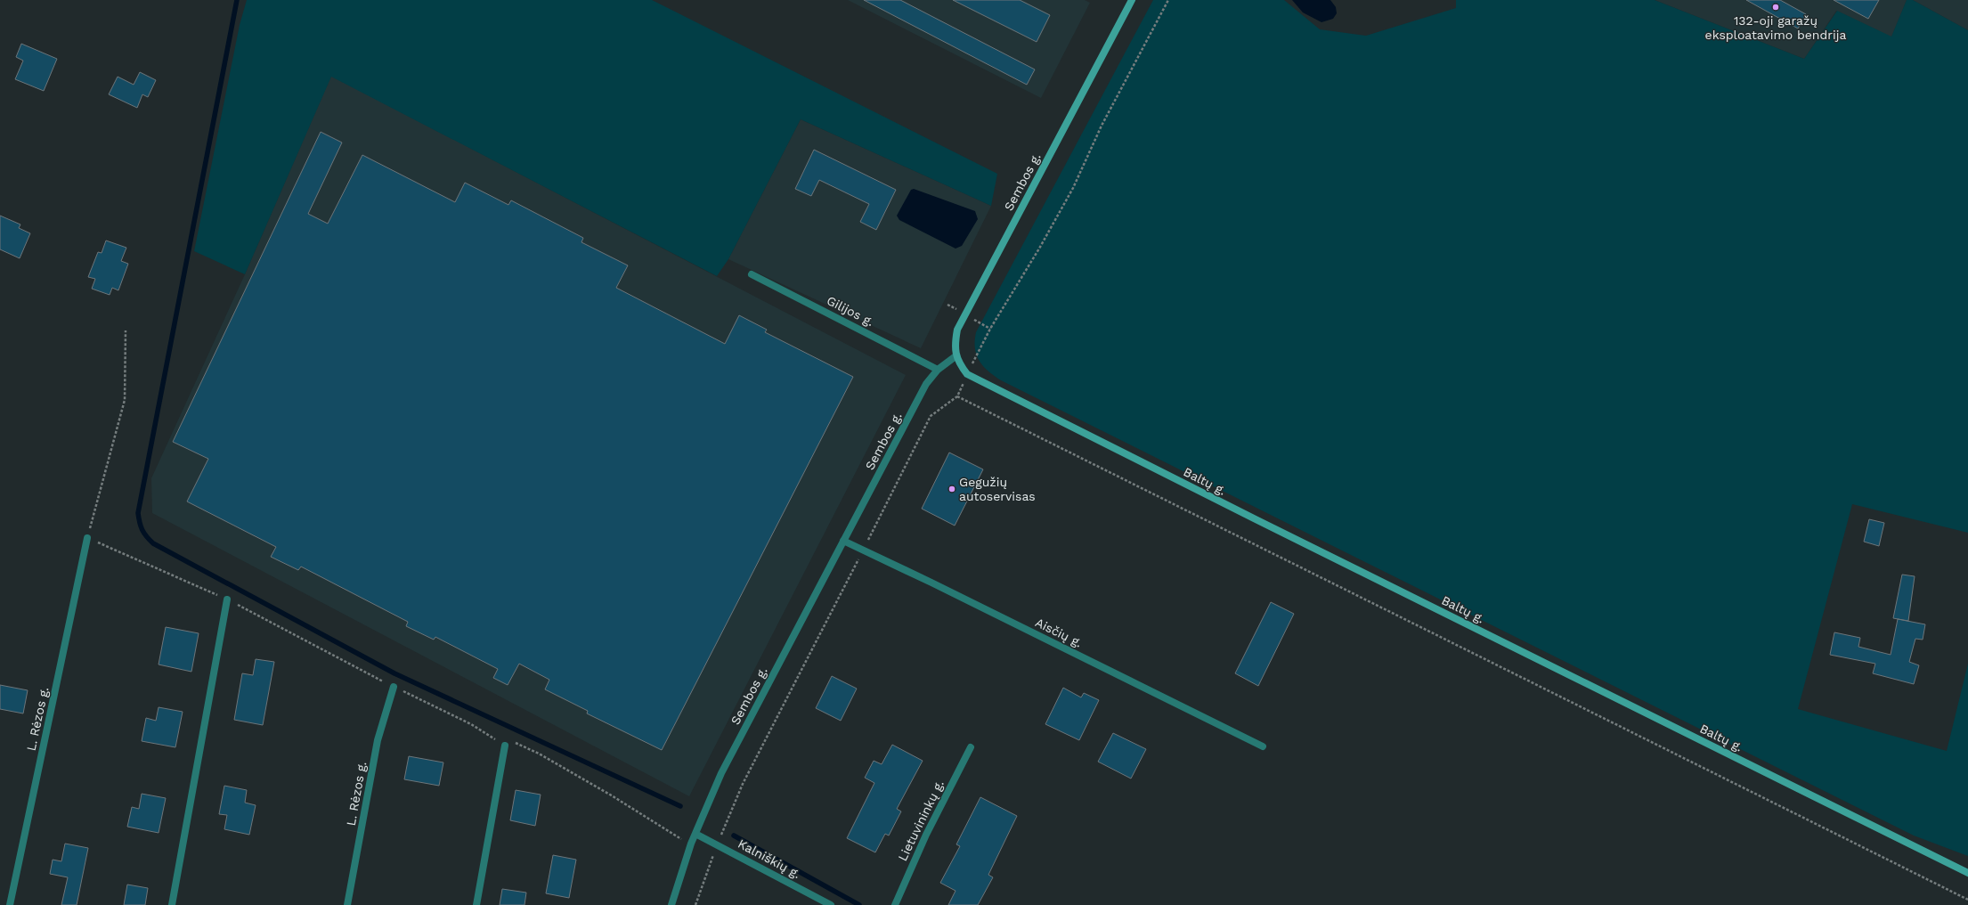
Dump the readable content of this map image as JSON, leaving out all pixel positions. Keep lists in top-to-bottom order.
{
  "streets": {
    "main road": ["Sembos g.", "Baltų g."],
    "street": [
      "Gilijos g.",
      "Aisčių g.",
      "L. Rėzos g.",
      "Lietuvininkų g.",
      "Kalniškių g."
    ]
  },
  "crossings": [
    ["Sembos g.", "Gilijos g."],
    ["Sembos g.", "Aisčių g."],
    ["Sembos g.", "Kalniškių g."]
  ],
  "places": ["132-oji garažų eksploatavimo bendrija", "Gegužių autoservisas"]
}
